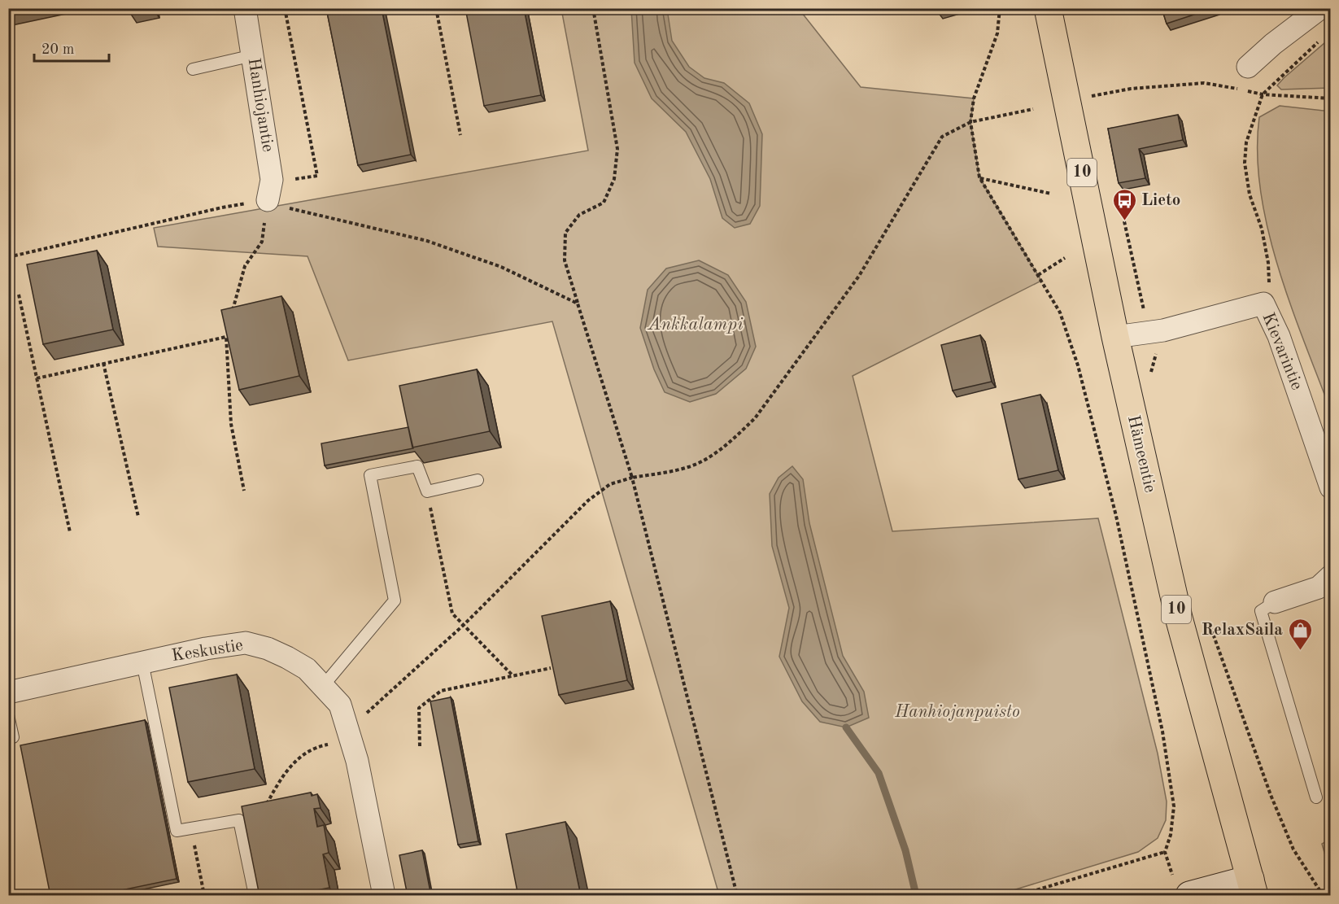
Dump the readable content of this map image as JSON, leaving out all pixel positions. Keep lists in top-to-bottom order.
{
  "streets": {
    "highway": ["10", "Hämeentie"],
    "street": ["Hanhiojantie", "Kievarintie", "Keskustie"]
  },
  "crossings": [
    ["Kievarintie", "Hämeentie"]
  ],
  "water": ["Ankkalampi"],
  "parks": ["Hanhiojanpuisto"],
  "places": {
    "bus stop": ["Lieto"],
    "shop": ["RelaxSaila"]
  },
  "scale_bar": "20 m"
}
